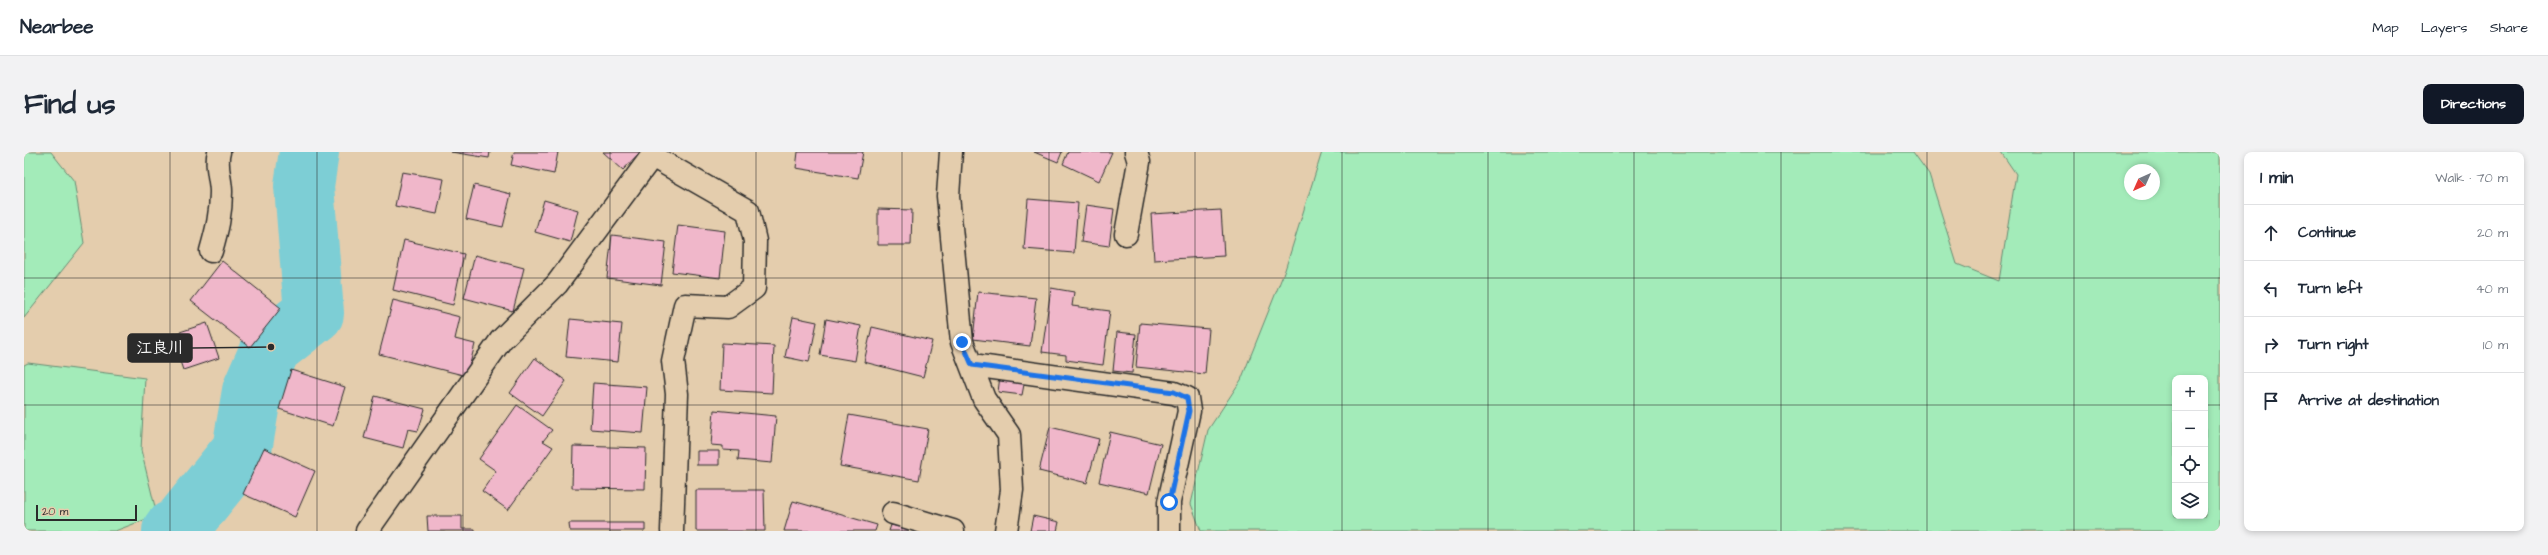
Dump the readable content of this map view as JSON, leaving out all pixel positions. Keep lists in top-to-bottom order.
{
  "places": ["江良川"],
  "scale_bar": "20 m",
  "north": "bottom left",
  "page": {
    "header": "Nearbee",
    "nav": ["Map", "Layers", "Share"],
    "buttons": "Directions",
    "title": "Find us",
    "heading": ["1 min", "Walk · 70 m"],
    "list": [
      ["Continue", "20 m"],
      ["Turn left", "40 m"],
      ["Turn right", "10 m"],
      "Arrive at destination"
    ],
    "map_buttons": ["+", "−"],
    "scale": "20 m"
  }
}
